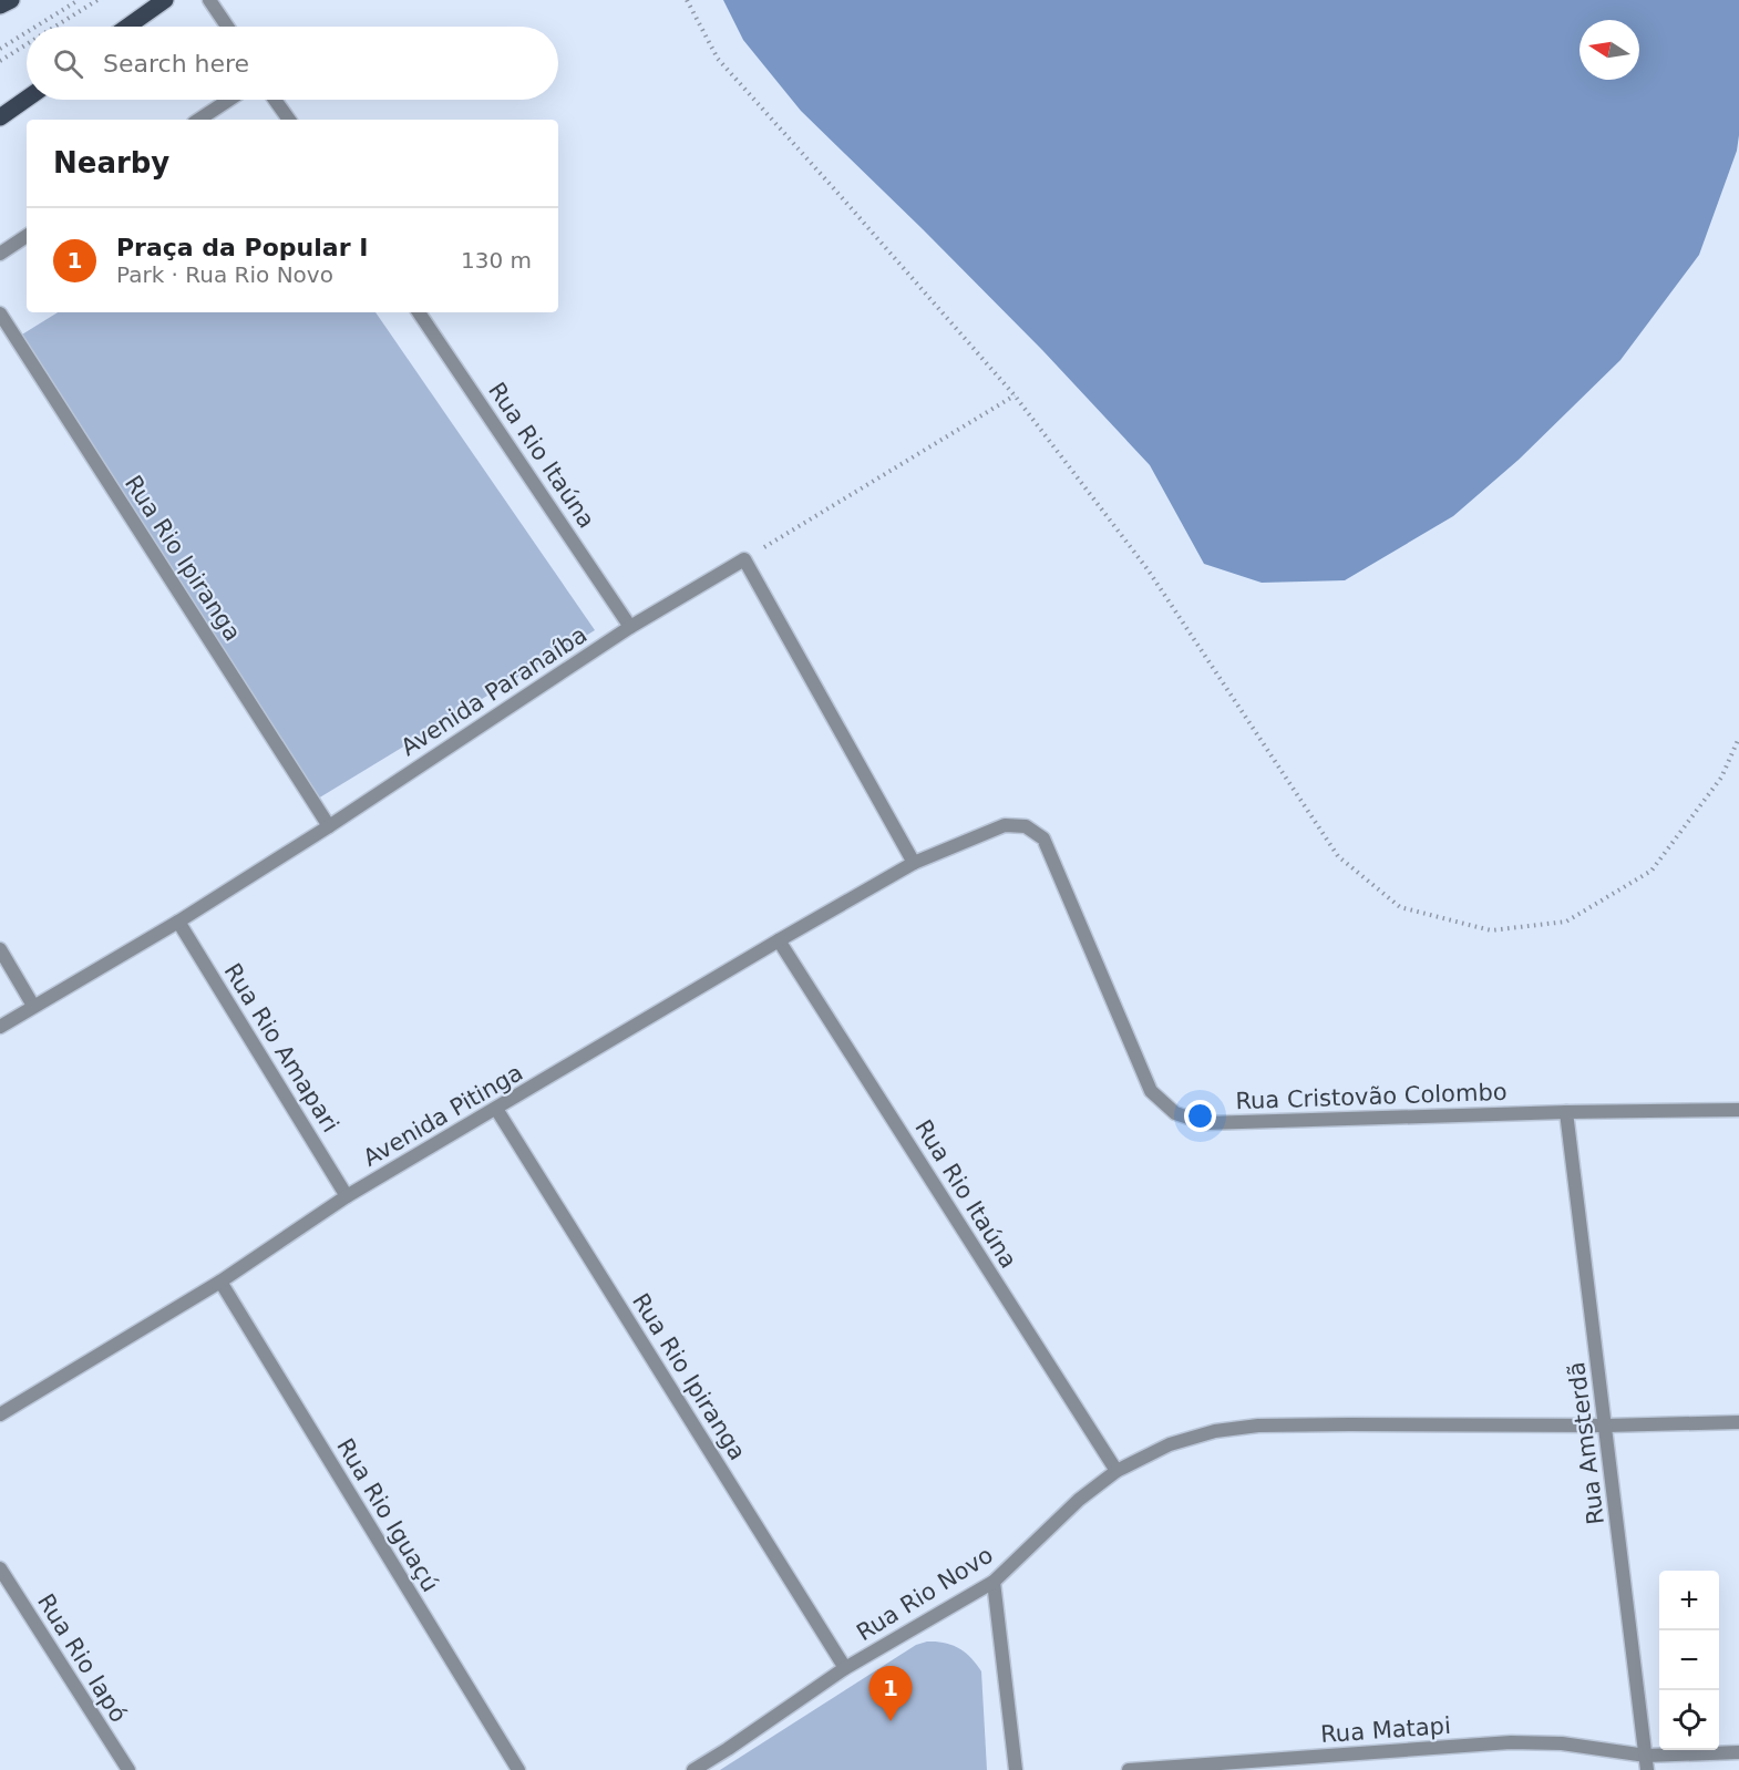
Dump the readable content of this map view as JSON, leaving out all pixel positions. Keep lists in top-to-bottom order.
{
  "streets": {
    "street": [
      "Rua Rio Itaúna",
      "Rua Rio Ipiranga",
      "Avenida Paranaíba",
      "Rua Rio Amapari",
      "Rua Cristovão Colombo",
      "Avenida Pitinga",
      "Rua Amsterdã",
      "Rua Rio Iguaçú",
      "Rua Rio Novo",
      "Rua Rio Iapó",
      "Rua Matapi"
    ]
  },
  "crossings": [
    ["Rua Rio Itaúna", "Avenida Paranaíba"],
    ["Rua Rio Itaúna", "Avenida Pitinga"],
    ["Rua Rio Itaúna", "Rua Rio Novo"],
    ["Rua Rio Ipiranga", "Avenida Paranaíba"],
    ["Rua Rio Ipiranga", "Avenida Pitinga"],
    ["Rua Rio Ipiranga", "Rua Rio Novo"],
    ["Avenida Paranaíba", "Rua Rio Amapari"],
    ["Rua Rio Amapari", "Avenida Pitinga"],
    ["Rua Cristovão Colombo", "Avenida Pitinga"],
    ["Rua Cristovão Colombo", "Rua Amsterdã"],
    ["Avenida Pitinga", "Rua Rio Iguaçú"],
    ["Rua Amsterdã", "Rua Rio Novo"],
    ["Rua Amsterdã", "Rua Matapi"]
  ],
  "north": "left",
  "page": {
    "search": "Search here",
    "heading": "Nearby",
    "list": [
      {
        "mark": "1",
        "name": "Praça da Popular I",
        "note": "Park · Rua Rio Novo",
        "value": "130 m"
      }
    ],
    "map_buttons": ["+", "−"],
    "pins": "1"
  }
}
